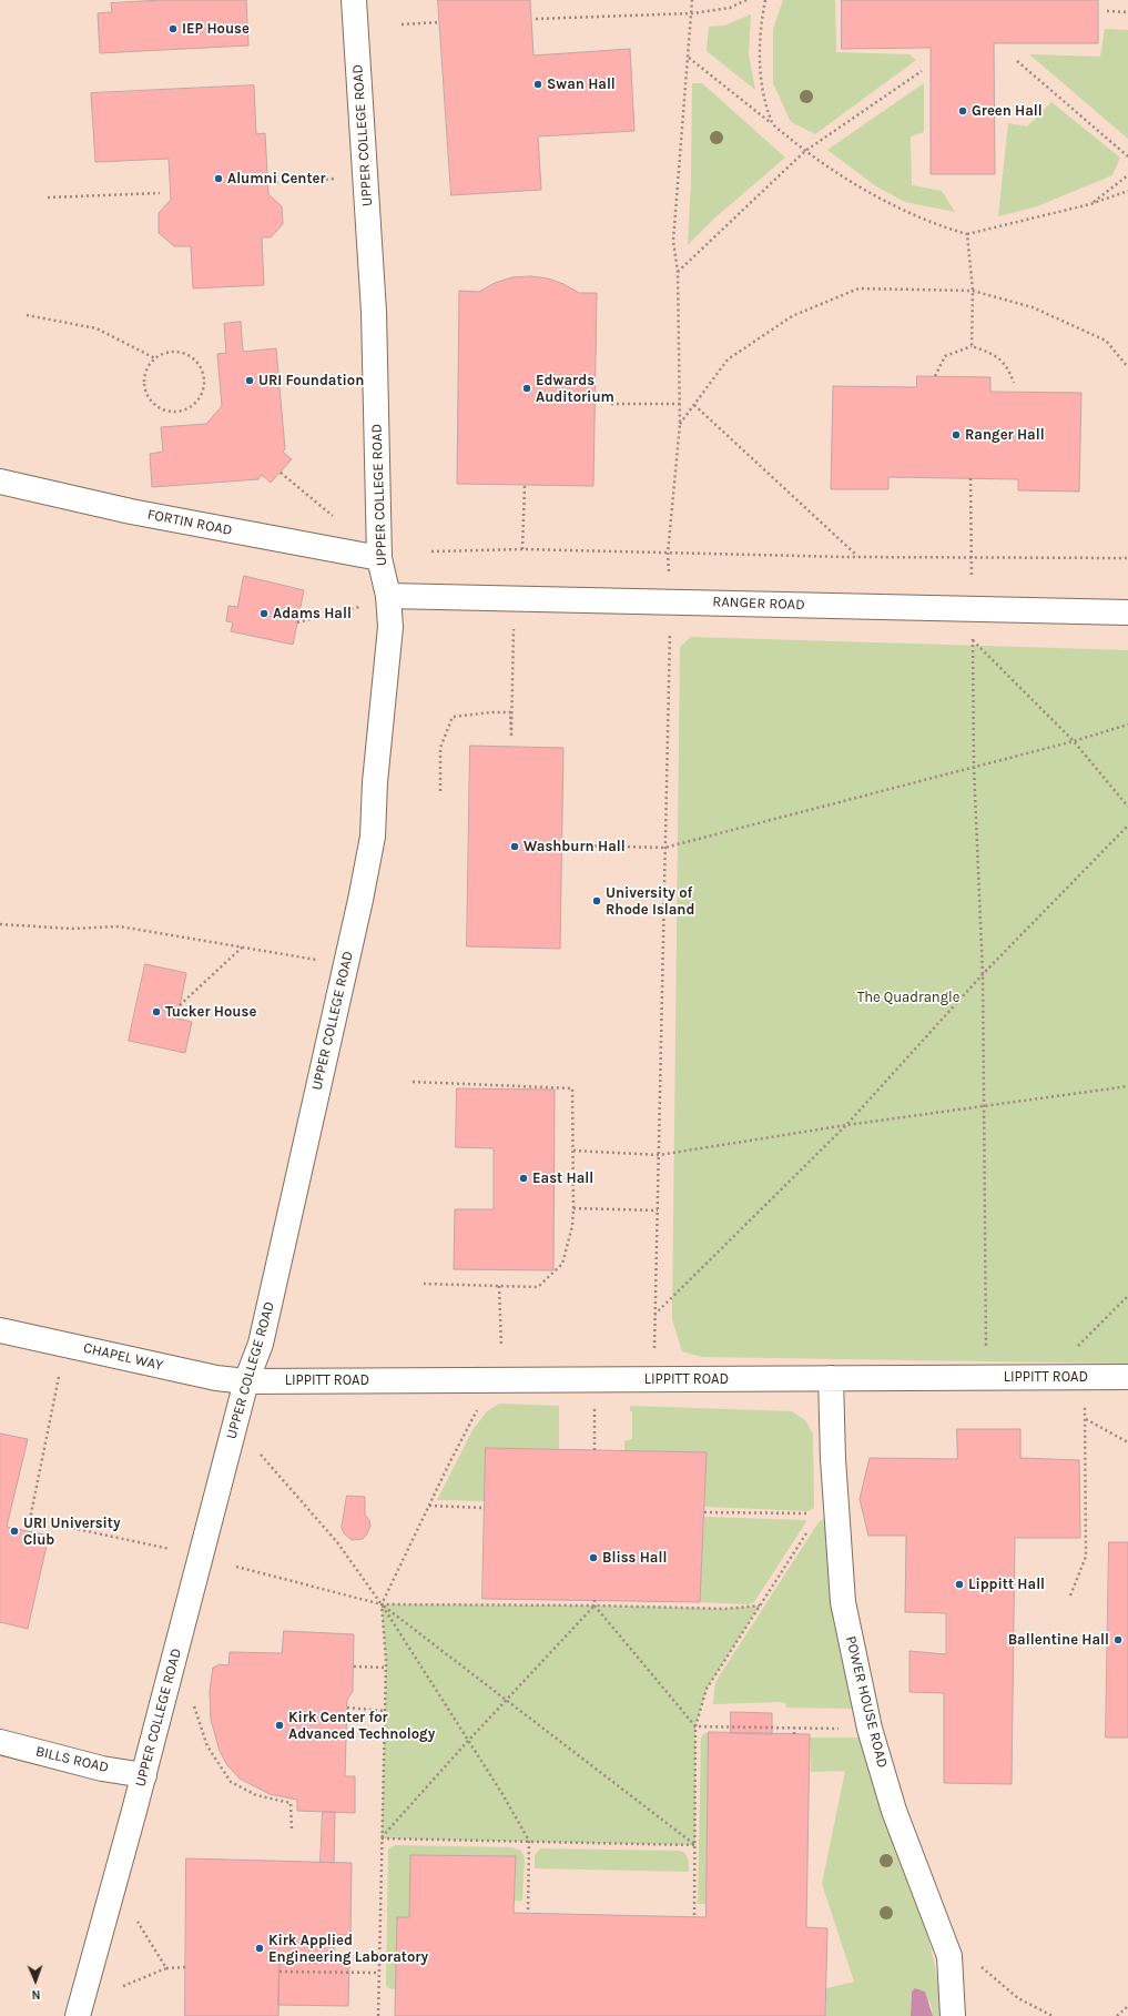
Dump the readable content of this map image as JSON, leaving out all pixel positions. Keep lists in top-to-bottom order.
{
  "streets": {
    "street": [
      "UPPER COLLEGE ROAD",
      "FORTIN ROAD",
      "RANGER ROAD",
      "CHAPEL WAY",
      "LIPPITT ROAD",
      "POWER HOUSE ROAD",
      "BILLS ROAD"
    ]
  },
  "crossings": [
    ["UPPER COLLEGE ROAD", "FORTIN ROAD"],
    ["UPPER COLLEGE ROAD", "RANGER ROAD"],
    ["UPPER COLLEGE ROAD", "CHAPEL WAY"],
    ["UPPER COLLEGE ROAD", "LIPPITT ROAD"],
    ["UPPER COLLEGE ROAD", "BILLS ROAD"],
    ["CHAPEL WAY", "LIPPITT ROAD"],
    ["LIPPITT ROAD", "POWER HOUSE ROAD"]
  ],
  "parks": ["The Quadrangle"],
  "places": [
    "IEP House",
    "Swan Hall",
    "Green Hall",
    "Alumni Center",
    "URI Foundation",
    "Edwards Auditorium",
    "Ranger Hall",
    "Adams Hall",
    "Washburn Hall",
    "University of Rhode Island",
    "Tucker House",
    "East Hall",
    "URI University Club",
    "Bliss Hall",
    "Lippitt Hall",
    "Ballentine Hall",
    "Kirk Center for Advanced Technology",
    "Kirk Applied Engineering Laboratory"
  ],
  "north": "bottom"
}
